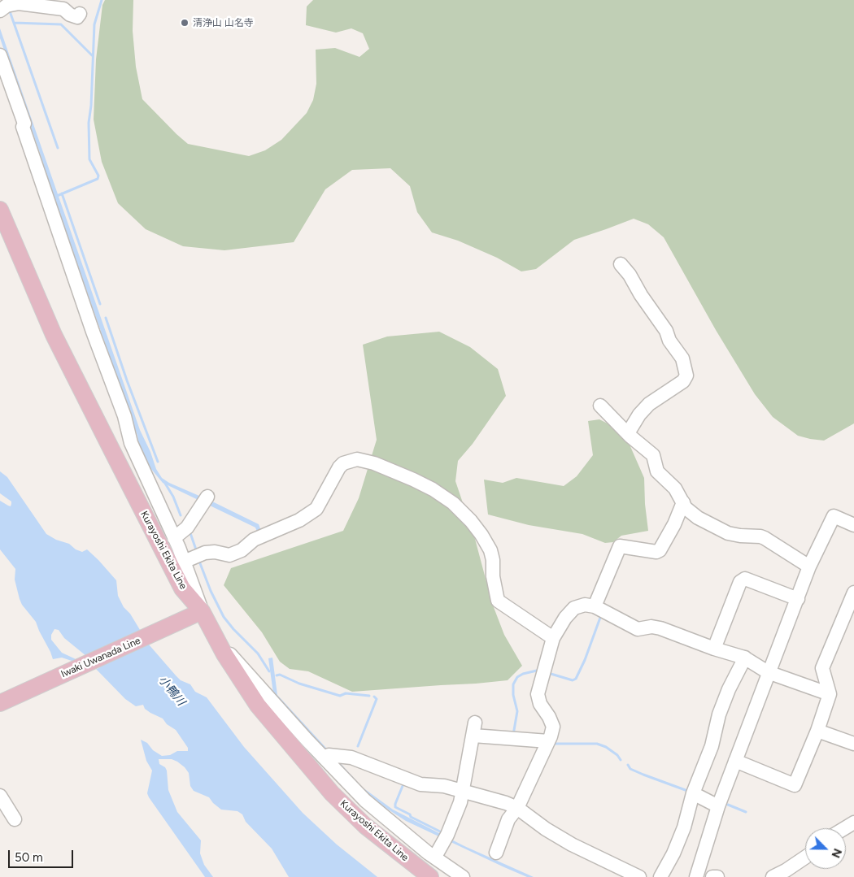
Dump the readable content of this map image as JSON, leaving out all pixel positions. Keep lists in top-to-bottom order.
{
  "streets": {
    "main road": ["Kurayoshi Ekita Line", "Iwaki Uwanada Line"]
  },
  "crossings": [
    ["Kurayoshi Ekita Line", "Iwaki Uwanada Line"]
  ],
  "water": ["小鴨川"],
  "places": ["清浄山 山名寺"],
  "scale_bar": "50 m",
  "north": "bottom right"
}
